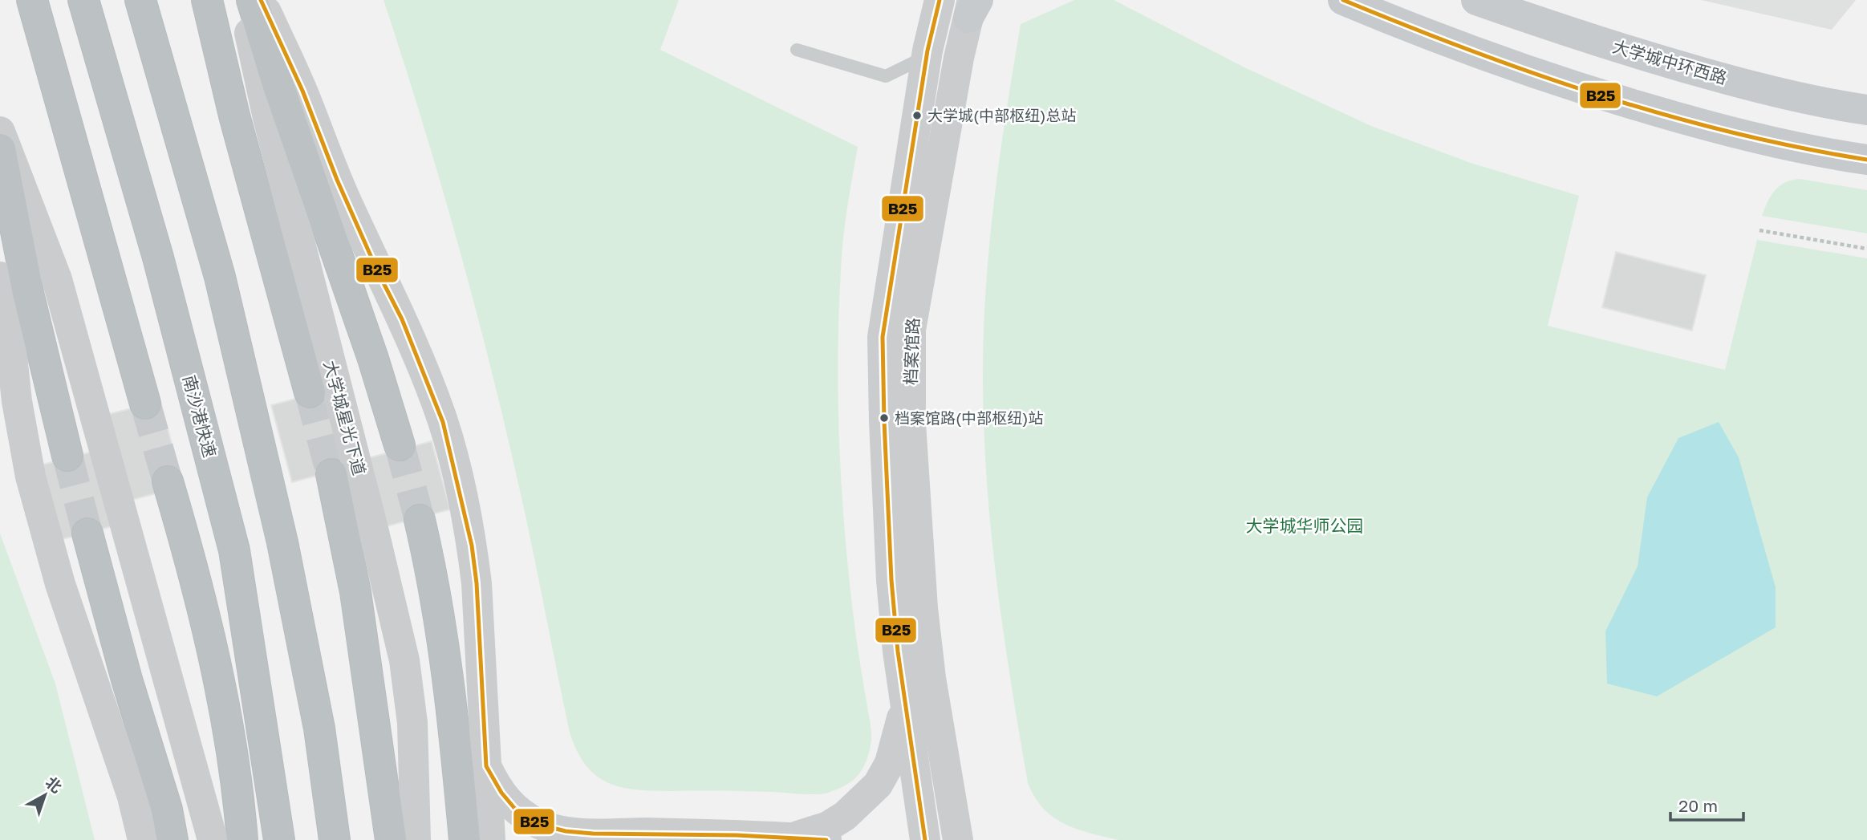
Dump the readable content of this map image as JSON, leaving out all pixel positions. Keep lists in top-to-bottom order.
{
  "streets": {
    "highway": ["南沙港快速"],
    "main road": ["大学城中环西路", "档案馆路", "大学城星光下道"]
  },
  "parks": ["大学城华师公园"],
  "places": ["大学城(中部枢纽)总站", "档案馆路(中部枢纽)站"],
  "lines": ["transit line B25"],
  "scale_bar": "20 m",
  "north": "top right"
}
